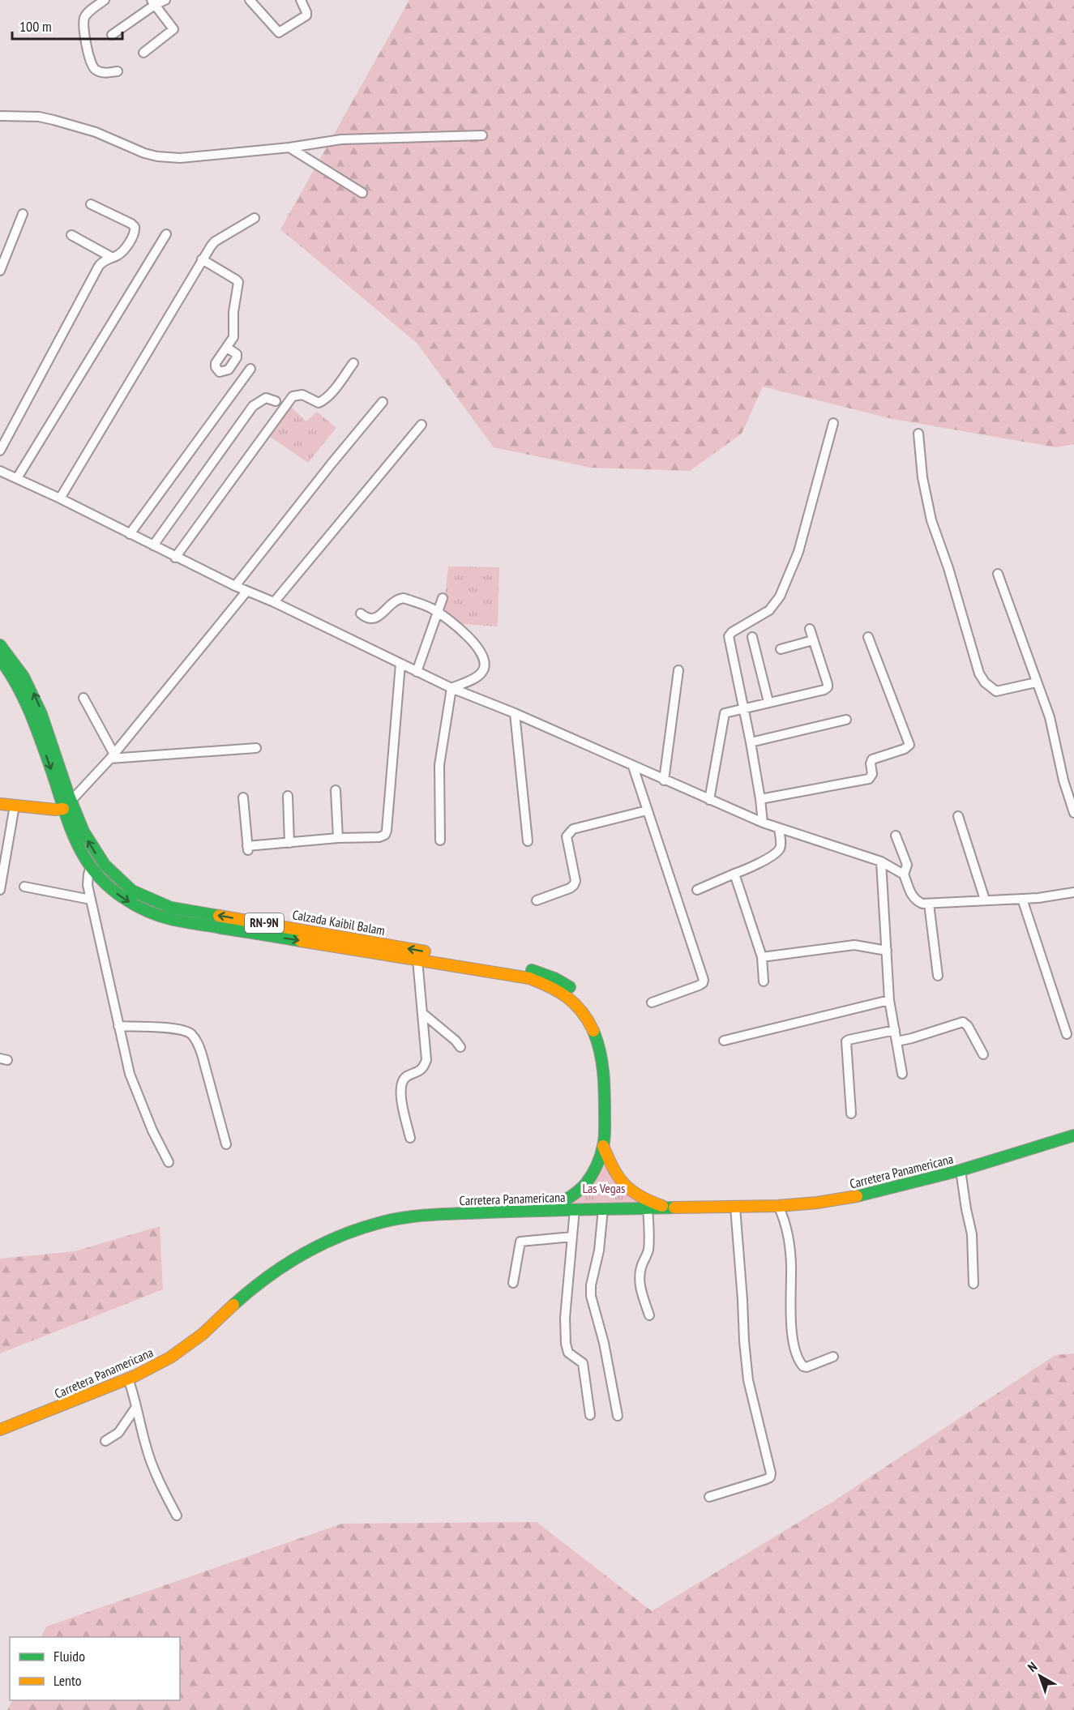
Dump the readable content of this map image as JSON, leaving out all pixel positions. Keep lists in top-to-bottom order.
{
  "streets": {
    "main road": ["Calzada Kaibil Balam", "RN-9N", "Carretera Panamericana"]
  },
  "crossings": [
    ["Calzada Kaibil Balam", "Carretera Panamericana"]
  ],
  "parks": ["Las Vegas"],
  "legend": ["Fluido", "Lento"],
  "scale_bar": "100 m",
  "north": "top left"
}
